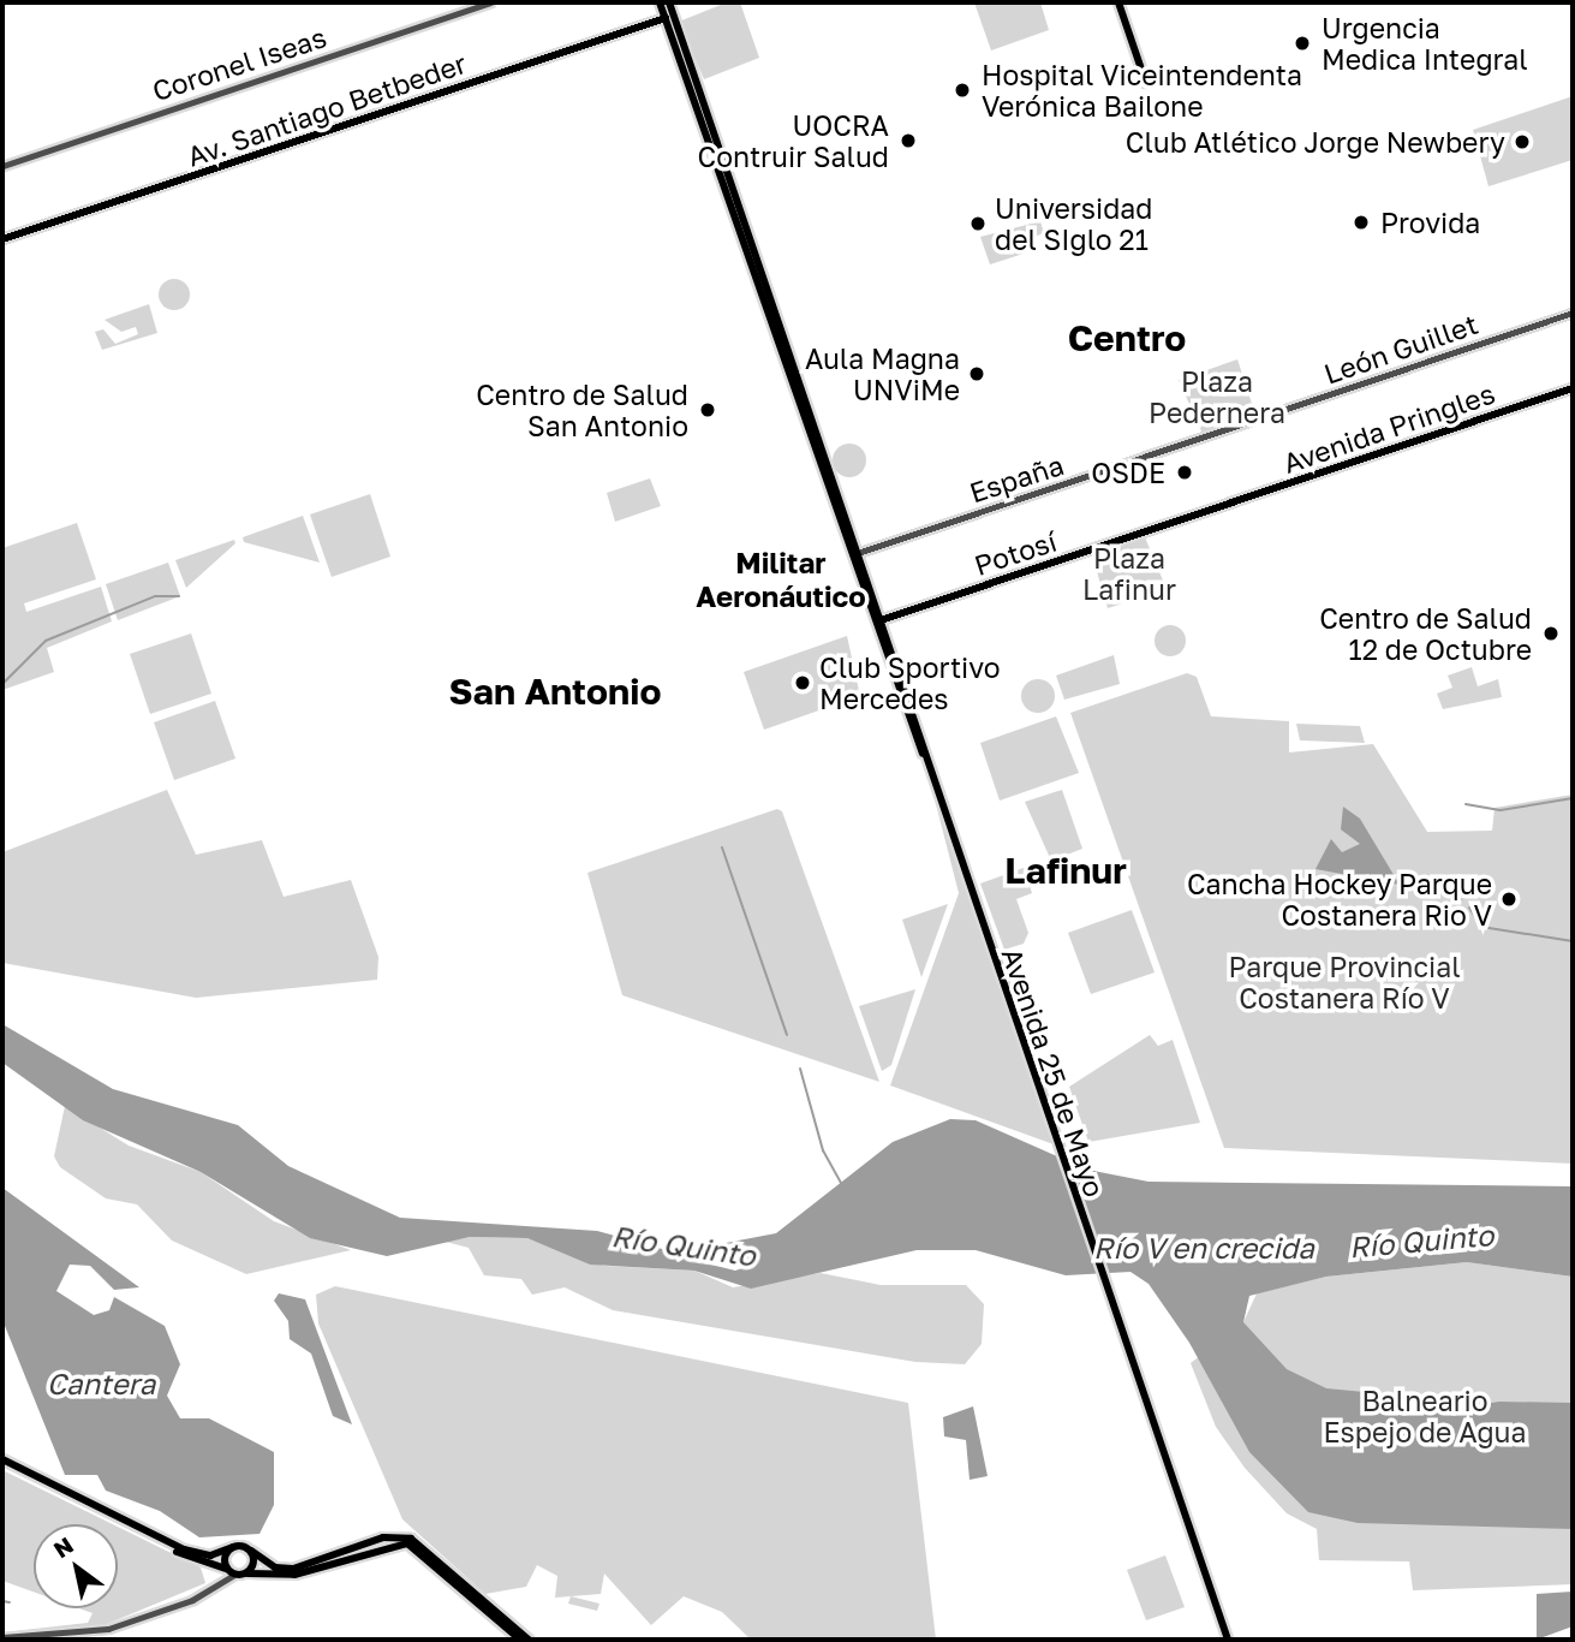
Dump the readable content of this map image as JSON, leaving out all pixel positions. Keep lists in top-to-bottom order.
{
  "streets": {
    "main road": [
      "Av. Santiago Betbeder",
      "Avenida Pringles",
      "Potosí",
      "Avenida 25 de Mayo"
    ],
    "street": ["Coronel Iseas", "León Guillet", "España"]
  },
  "crossings": [
    ["Av. Santiago Betbeder", "Avenida 25 de Mayo"],
    ["León Guillet", "España"],
    ["Avenida Pringles", "Potosí"],
    ["España", "Avenida 25 de Mayo"],
    ["Potosí", "Avenida 25 de Mayo"]
  ],
  "districts": [
    "Centro",
    "Militar Aeronáutico",
    "San Antonio",
    "Lafinur"
  ],
  "water": ["Río Quinto", "Río V en crecida", "Cantera"],
  "parks": [
    "Plaza Pedernera",
    "Plaza Lafinur",
    "Parque Provincial Costanera Río V",
    "Balneario Espejo de Agua"
  ],
  "places": [
    "Urgencia Medica Integral",
    "Hospital Viceintendenta Verónica Bailone",
    "UOCRA Contruir Salud",
    "Club Atlético Jorge Newbery",
    "Provida",
    "Universidad del SIglo 21",
    "Aula Magna UNViMe",
    "Centro de Salud San Antonio",
    "OSDE",
    "Centro de Salud 12 de Octubre",
    "Club Sportivo Mercedes",
    "Cancha Hockey Parque Costanera Rio V"
  ],
  "north": "top left"
}
